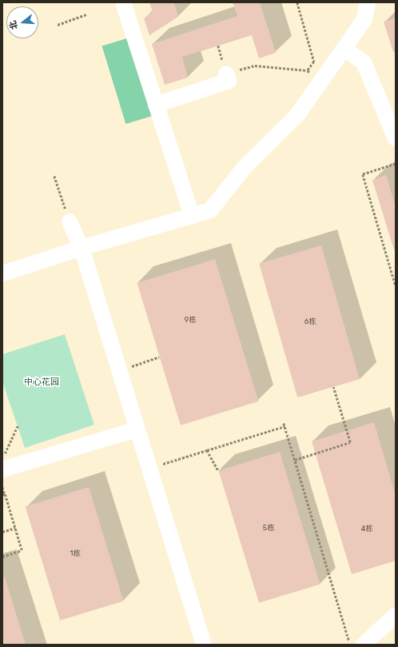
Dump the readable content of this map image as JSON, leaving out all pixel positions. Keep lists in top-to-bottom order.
{
  "parks": ["中心花园"],
  "house_numbers": [
    "9栋",
    "6栋",
    "5栋",
    "4栋",
    "1栋"
  ],
  "north": "left"
}
